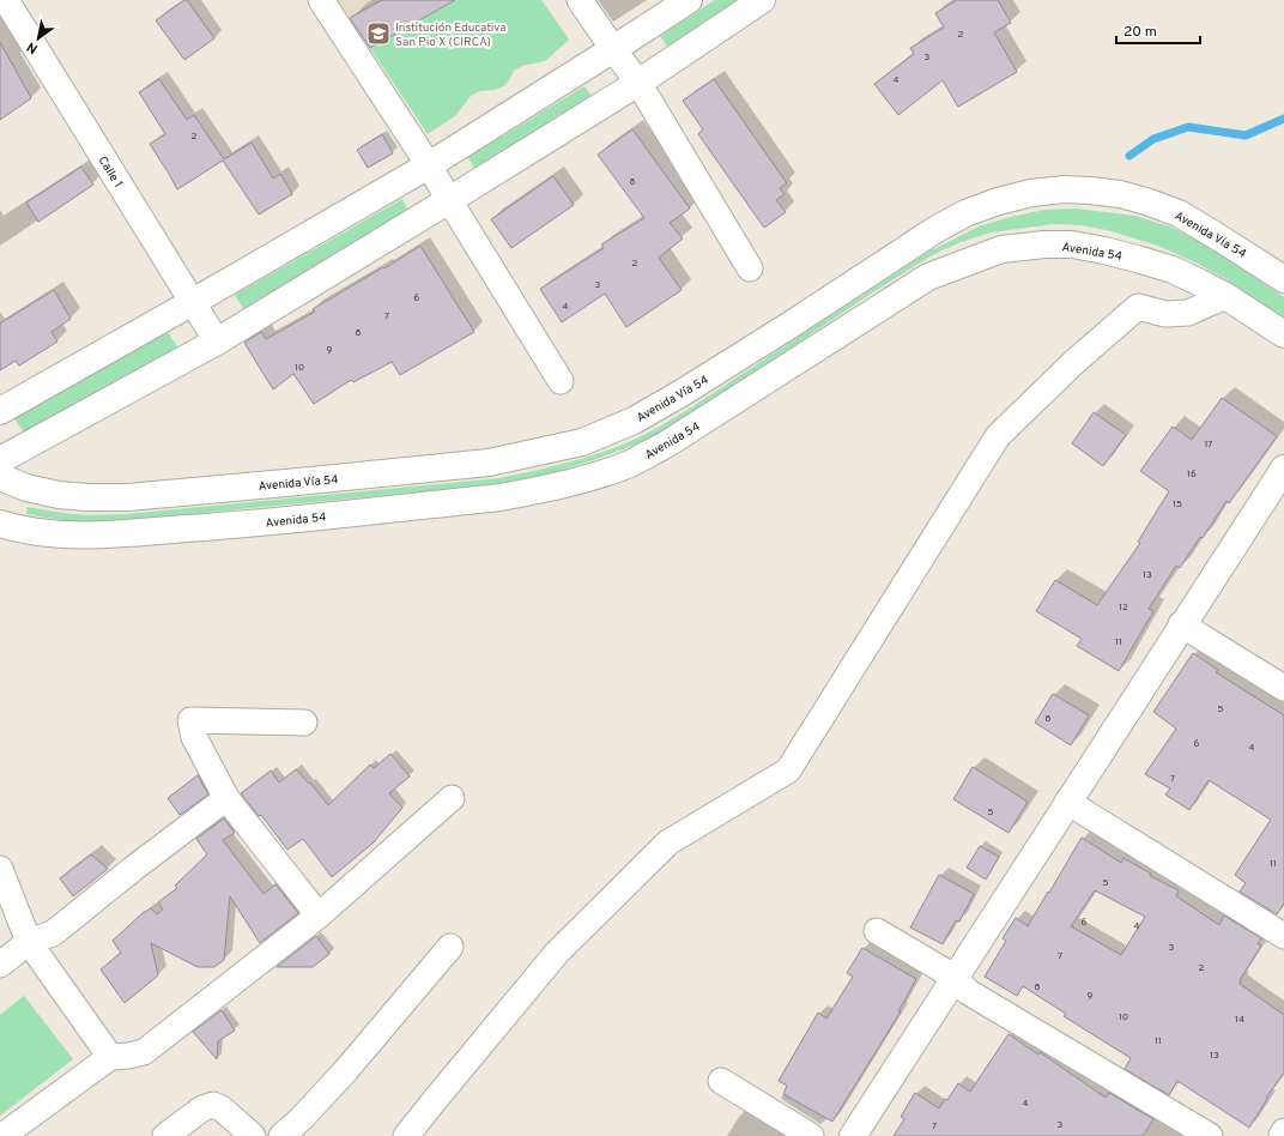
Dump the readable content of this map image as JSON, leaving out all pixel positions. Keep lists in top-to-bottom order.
{
  "streets": {
    "main road": ["Avenida Vía 54", "Avenida 54"],
    "street": ["Calle 1"]
  },
  "places": {
    "school or university": ["Institución Educativa San Pio X (CIRCA)"]
  },
  "house_numbers": [
    "2",
    "3",
    "4",
    "2",
    "8",
    "2",
    "3",
    "6",
    "4",
    "7",
    "8",
    "9",
    "10",
    "17",
    "16",
    "15",
    "13",
    "12",
    "11",
    "5",
    "8",
    "6",
    "4",
    "7",
    "5",
    "11",
    "5",
    "6",
    "4",
    "3",
    "7",
    "2",
    "8",
    "9",
    "10",
    "14",
    "11",
    "13",
    "4",
    "3",
    "7"
  ],
  "scale_bar": "20 m",
  "north": "bottom left"
}
